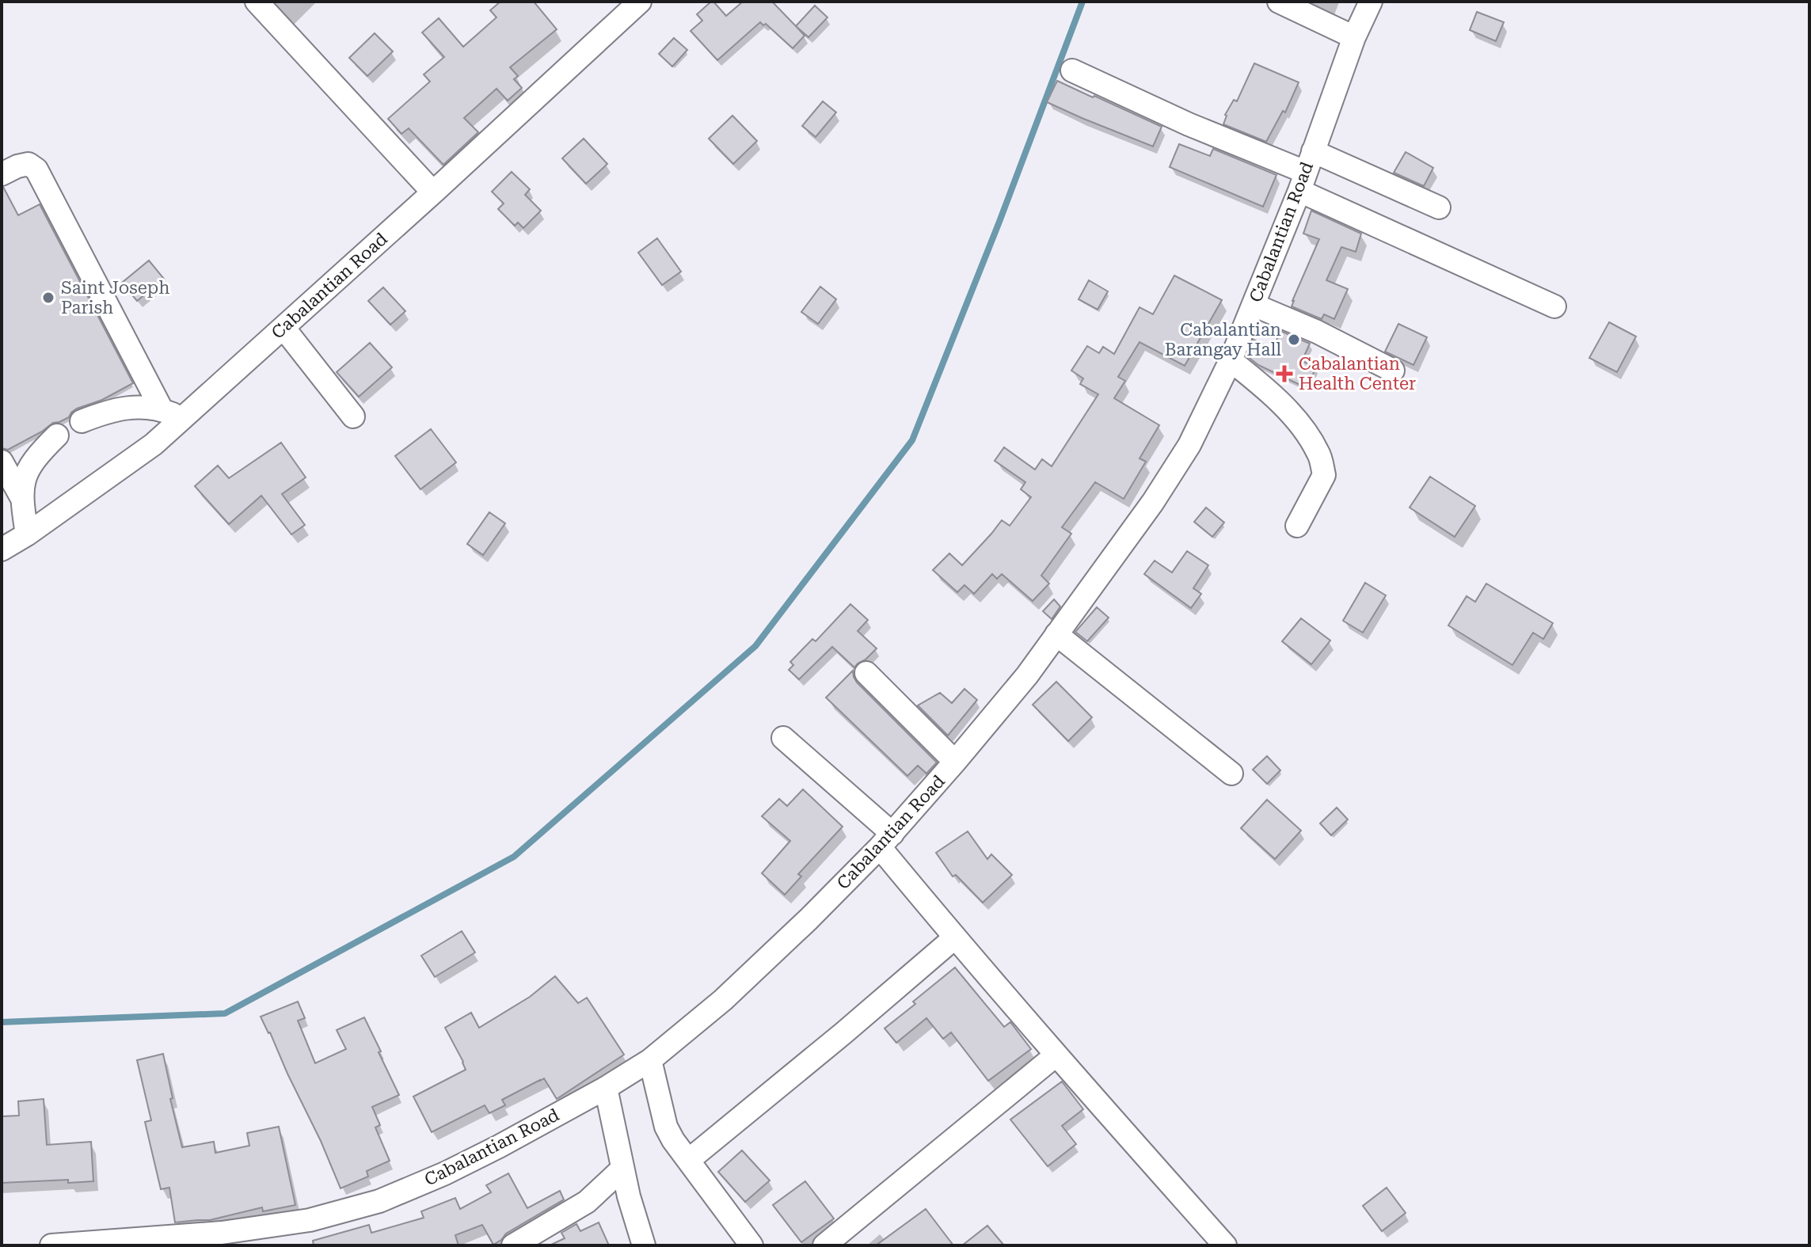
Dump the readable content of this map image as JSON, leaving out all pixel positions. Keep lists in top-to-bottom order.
{
  "streets": {
    "street": ["Cabalantian Road"]
  },
  "places": {
    "other": ["Saint Joseph Parish", "Cabalantian Barangay Hall"],
    "health": ["Cabalantian Health Center"]
  }
}
